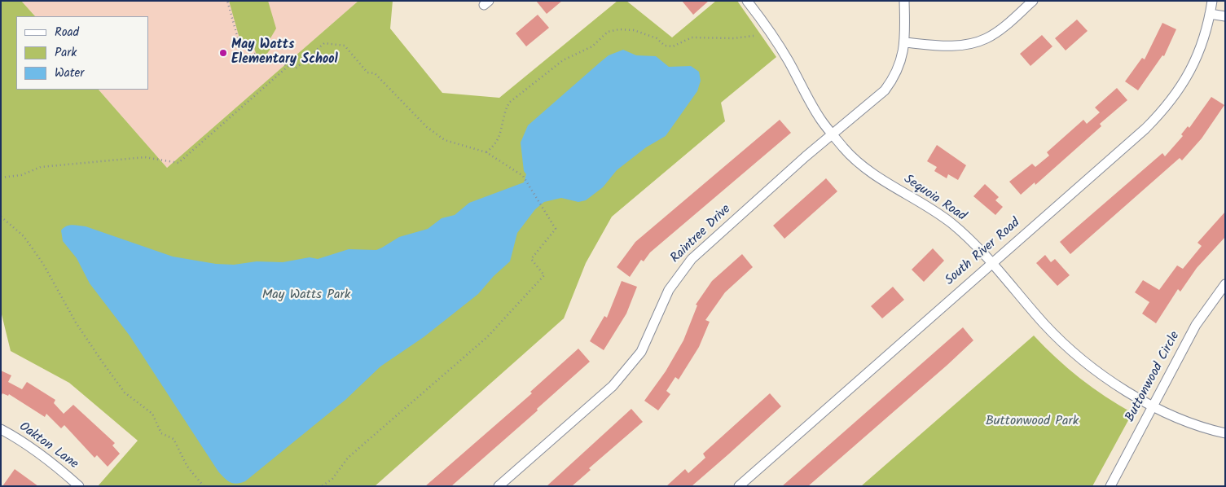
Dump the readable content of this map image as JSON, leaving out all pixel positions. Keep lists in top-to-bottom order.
{
  "streets": {
    "street": [
      "Sequoia Road",
      "Raintree Drive",
      "South River Road",
      "Buttonwood Circle",
      "Oakton Lane"
    ]
  },
  "crossings": [
    ["Sequoia Road", "Raintree Drive"],
    ["Sequoia Road", "South River Road"],
    ["Sequoia Road", "Buttonwood Circle"]
  ],
  "parks": ["May Watts Park", "Buttonwood Park"],
  "places": ["May Watts Elementary School"],
  "legend": ["Road", "Park", "Water"]
}
